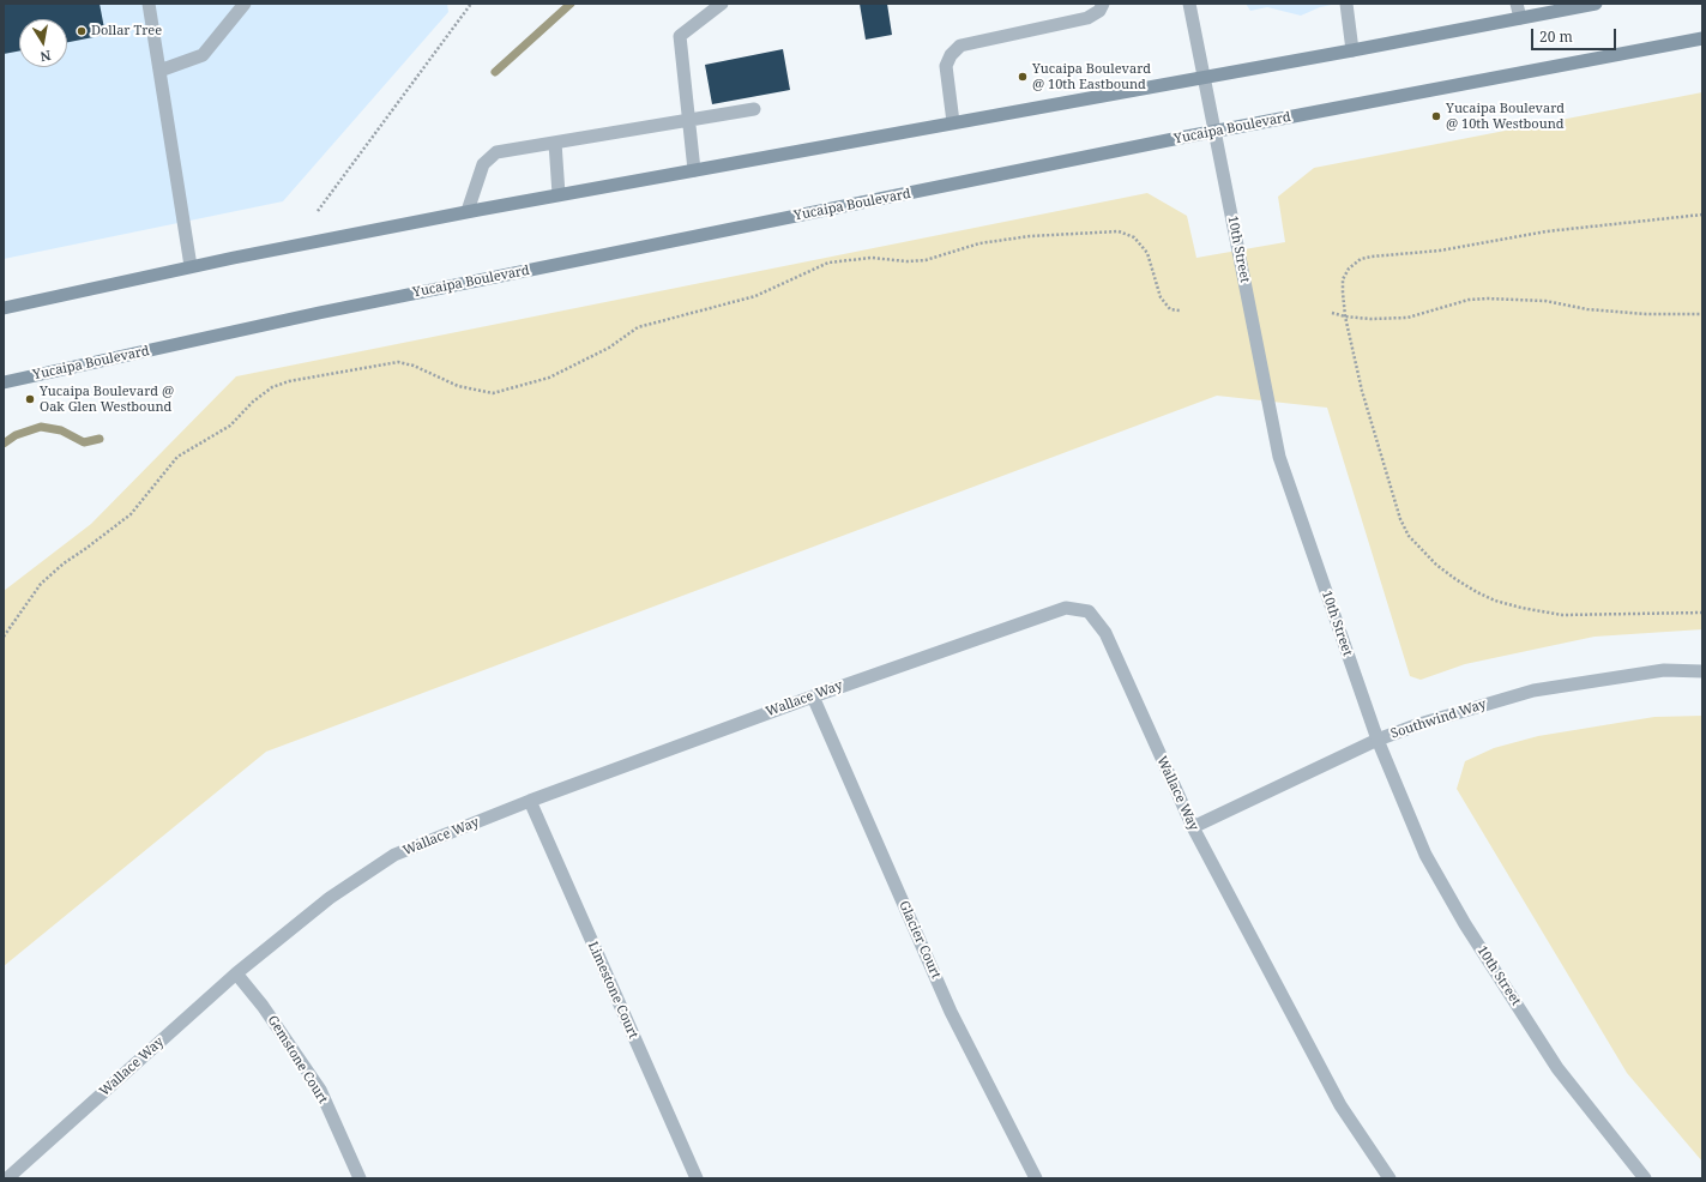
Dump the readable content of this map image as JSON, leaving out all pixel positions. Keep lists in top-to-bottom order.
{
  "streets": {
    "main road": ["Yucaipa Boulevard"],
    "street": [
      "10th Street",
      "Wallace Way",
      "Southwind Way",
      "Glacier Court",
      "Limestone Court",
      "Gemstone Court"
    ]
  },
  "crossings": [
    ["Yucaipa Boulevard", "10th Street"],
    ["10th Street", "Southwind Way"],
    ["Wallace Way", "Southwind Way"],
    ["Wallace Way", "Glacier Court"],
    ["Wallace Way", "Limestone Court"],
    ["Wallace Way", "Gemstone Court"]
  ],
  "places": [
    "Dollar Tree",
    "Yucaipa Boulevard @ 10th Eastbound",
    "Yucaipa Boulevard @ 10th Westbound",
    "Yucaipa Boulevard @ Oak Glen Westbound"
  ],
  "scale_bar": "20 m",
  "north": "bottom"
}
